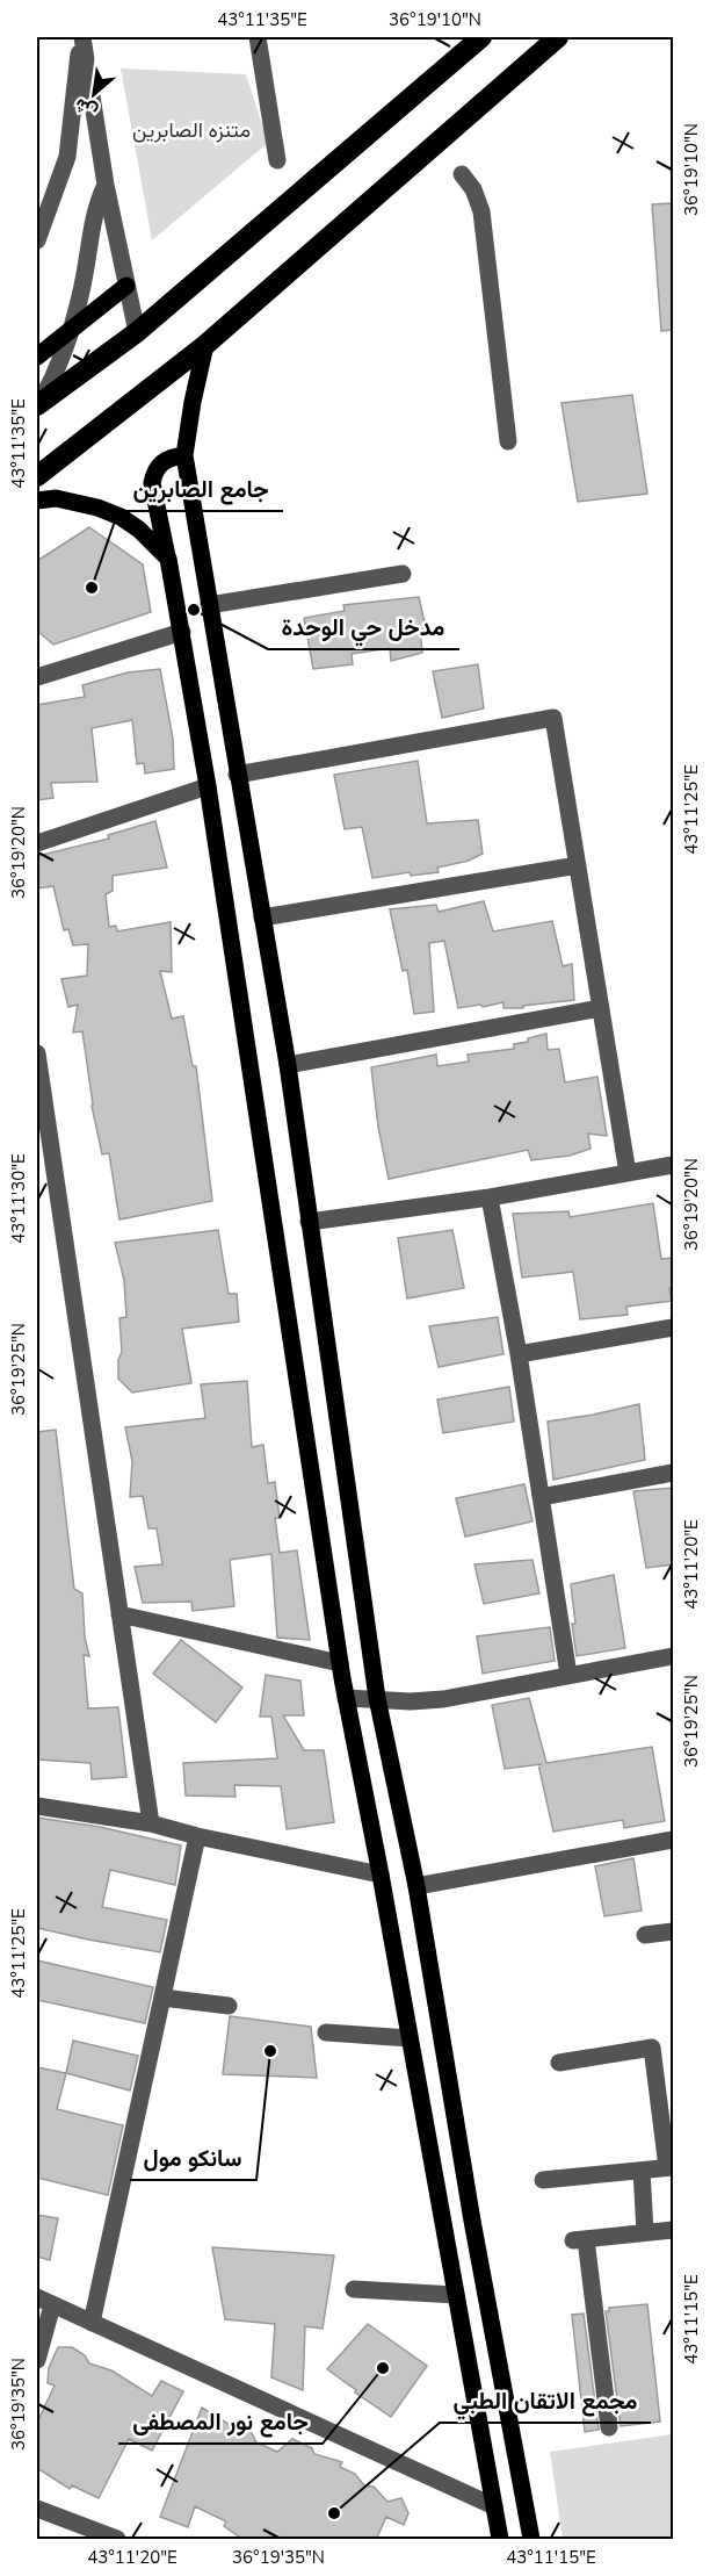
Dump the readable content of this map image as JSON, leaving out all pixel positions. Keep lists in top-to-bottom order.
{
  "parks": ["متنزه الصابرين"],
  "places": [
    "جامع الصابرين",
    "مدخل حي الوحدة",
    "سانكو مول",
    "جامع نور المصطفى",
    "مجمع الاتقان الطبي"
  ],
  "north": "bottom left",
  "coordinates": [
    "43°11'35\"E",
    "36°19'10\"N",
    "43°11'25\"E",
    "36°19'20\"N",
    "43°11'30\"E",
    "36°19'25\"N",
    "43°11'20\"E",
    "43°11'15\"E",
    "36°19'35\"N"
  ]
}
